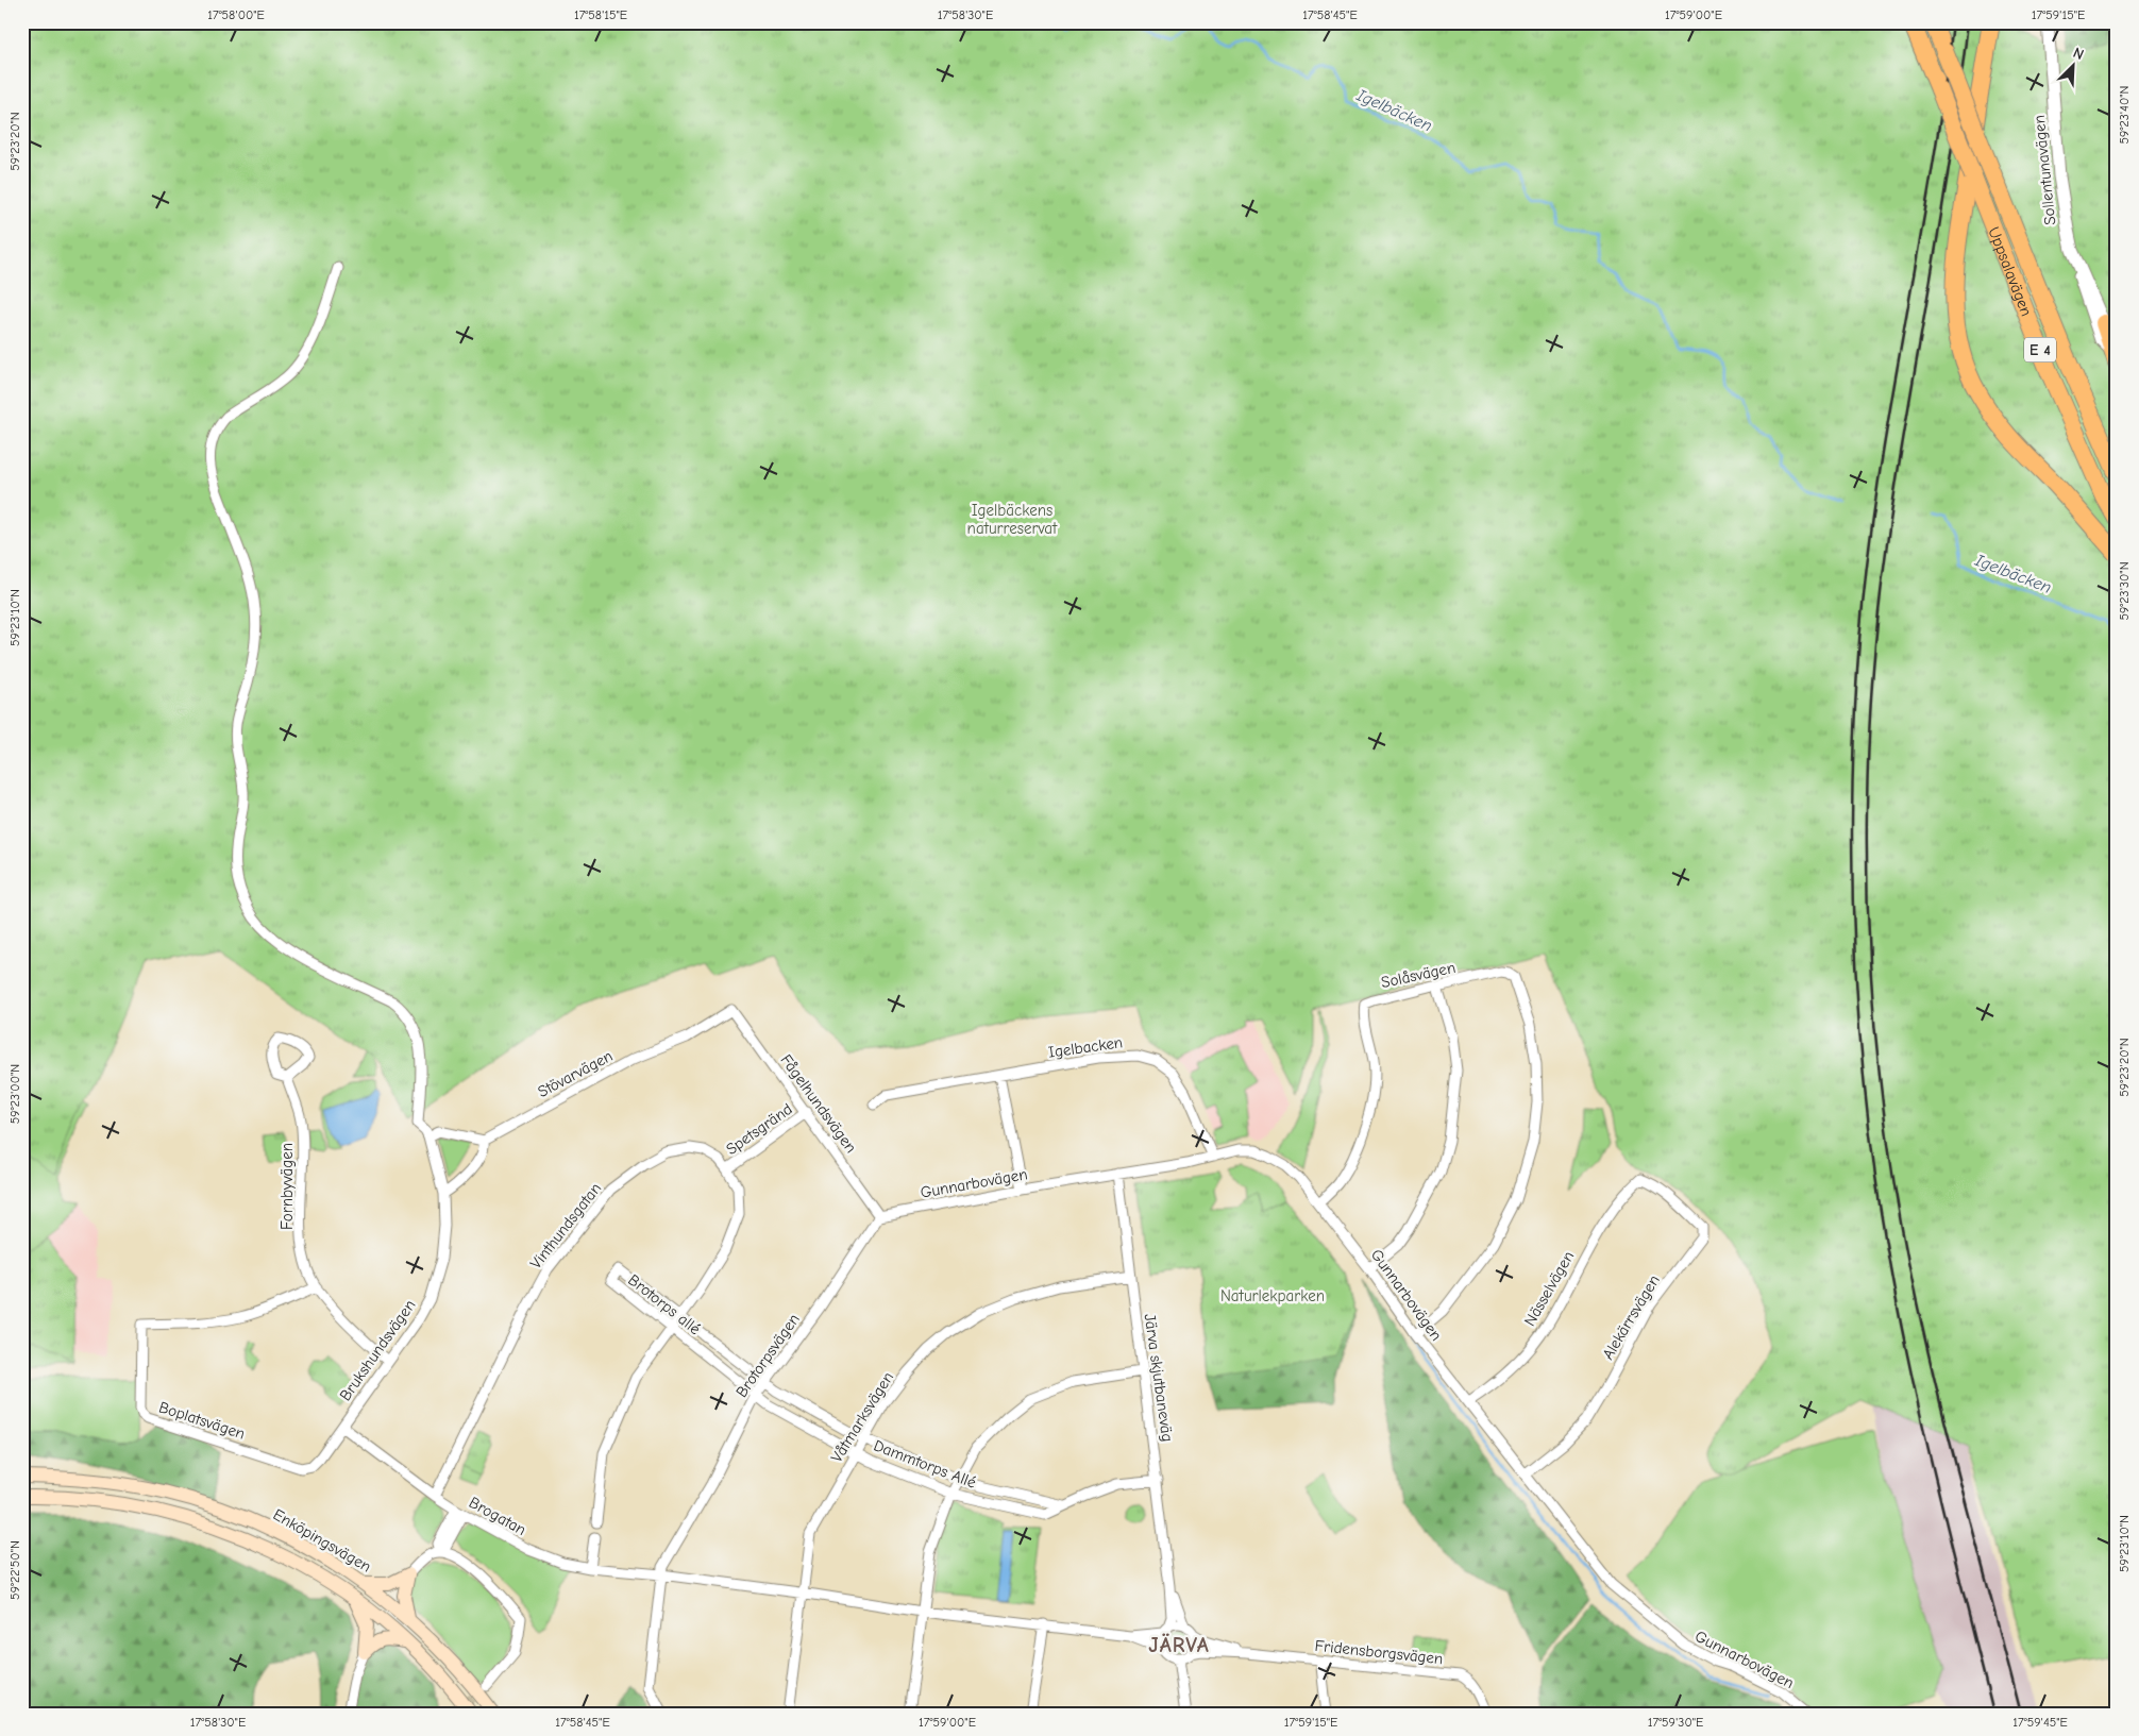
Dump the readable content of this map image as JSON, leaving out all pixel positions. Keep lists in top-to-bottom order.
{
  "streets": {
    "highway": ["Uppsalavägen", "E 4"],
    "main road": ["Enköpingsvägen"],
    "street": [
      "Sollentunavägen",
      "Solåsvägen",
      "Igelbacken",
      "Stövarvägen",
      "Fågelhundsvägen",
      "Spetsgränd",
      "Gunnarbovägen",
      "Fornbyvägen",
      "Vinthundsgatan",
      "Nässelvägen",
      "Brotorps allé",
      "Alekärrsvägen",
      "Brukshundsvägen",
      "Brotorpsvägen",
      "Järva skjutbaneväg",
      "Våtmarksvägen",
      "Boplatsvägen",
      "Dammtorps Allé",
      "Brogatan",
      "Fridensborgsvägen"
    ]
  },
  "crossings": [
    ["Solåsvägen", "Gunnarbovägen"],
    ["Igelbacken", "Gunnarbovägen"],
    ["Stövarvägen", "Fågelhundsvägen"],
    ["Fågelhundsvägen", "Spetsgränd"],
    ["Fågelhundsvägen", "Gunnarbovägen"],
    ["Fågelhundsvägen", "Brotorpsvägen"],
    ["Spetsgränd", "Vinthundsgatan"],
    ["Gunnarbovägen", "Nässelvägen"],
    ["Gunnarbovägen", "Alekärrsvägen"],
    ["Gunnarbovägen", "Brotorpsvägen"],
    ["Gunnarbovägen", "Järva skjutbaneväg"],
    ["Fornbyvägen", "Brukshundsvägen"],
    ["Fornbyvägen", "Boplatsvägen"],
    ["Vinthundsgatan", "Brotorps allé"],
    ["Vinthundsgatan", "Brogatan"],
    ["Nässelvägen", "Alekärrsvägen"],
    ["Brotorps allé", "Brotorpsvägen"],
    ["Brotorps allé", "Dammtorps Allé"],
    ["Brukshundsvägen", "Boplatsvägen"],
    ["Brukshundsvägen", "Brogatan"],
    ["Brotorpsvägen", "Dammtorps Allé"],
    ["Brotorpsvägen", "Brogatan"],
    ["Järva skjutbaneväg", "Våtmarksvägen"],
    ["Järva skjutbaneväg", "Dammtorps Allé"],
    ["Våtmarksvägen", "Dammtorps Allé"],
    ["Boplatsvägen", "Brogatan"]
  ],
  "districts": ["JÄRVA"],
  "water": ["Igelbäcken"],
  "parks": ["Igelbäckens naturreservat", "Naturlekparken"],
  "north": "top right",
  "coordinates": [
    "17°58'00\"E",
    "17°58'15\"E",
    "17°58'30\"E",
    "17°58'45\"E",
    "17°59'00\"E",
    "17°59'15\"E",
    "59°23'40\"N",
    "59°23'20\"N",
    "59°23'30\"N",
    "59°23'10\"N",
    "59°23'00\"N",
    "59°22'50\"N",
    "17°59'30\"E",
    "17°59'45\"E"
  ]
}
